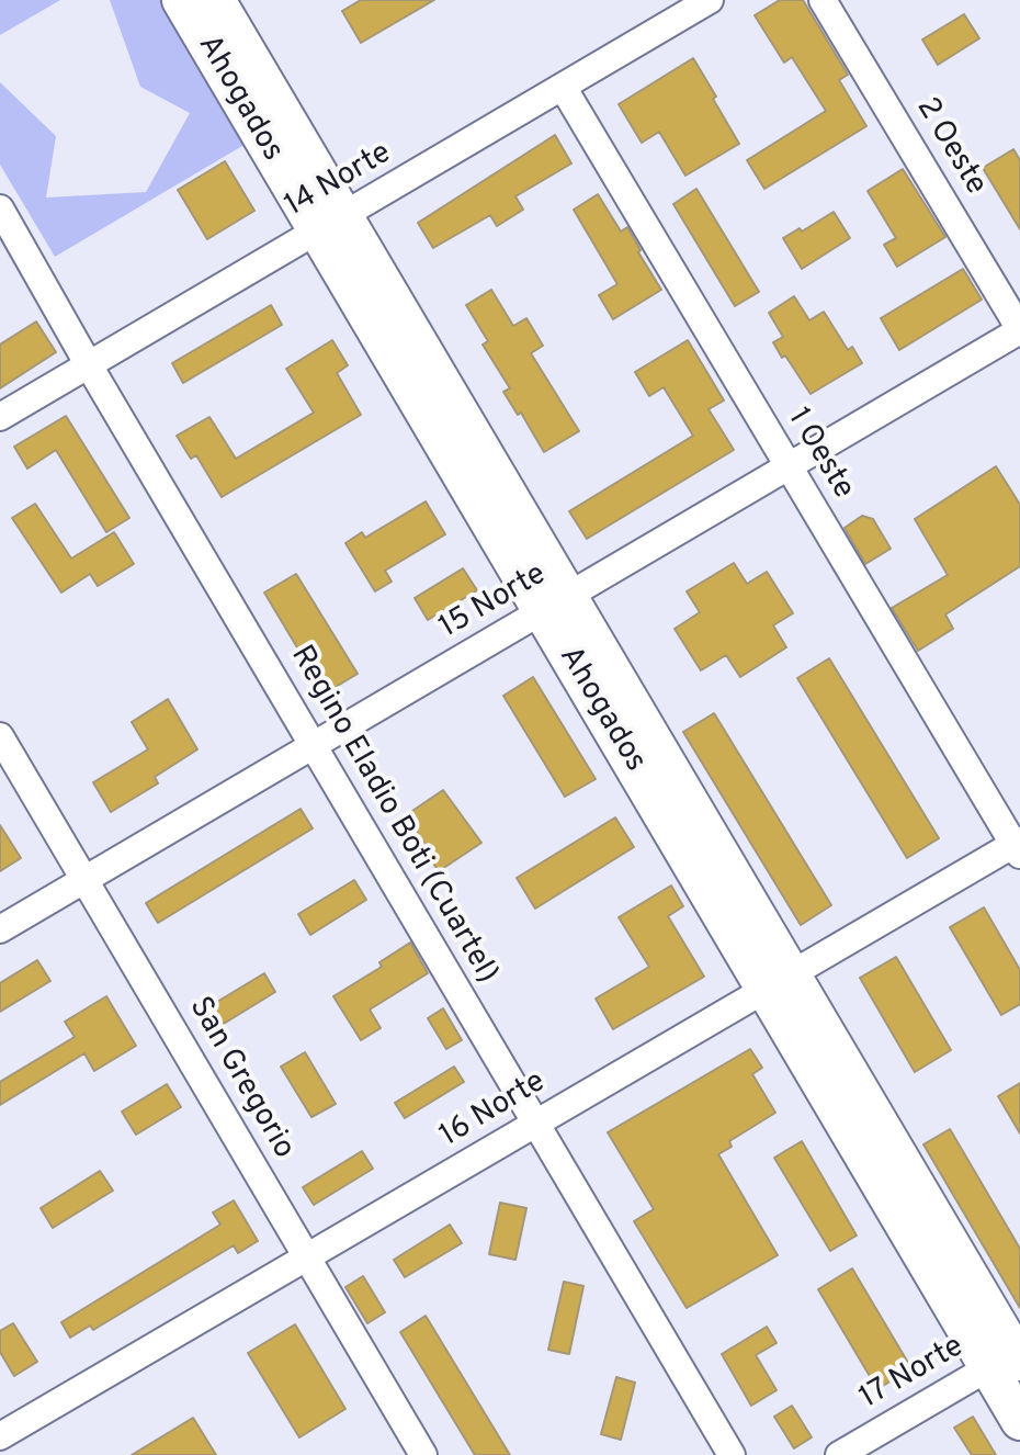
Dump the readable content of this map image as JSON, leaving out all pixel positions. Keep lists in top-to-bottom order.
{
  "streets": {
    "main road": ["Ahogados"],
    "street": [
      "2 Oeste",
      "14 Norte",
      "1 Oeste",
      "15 Norte",
      "Regino Eladio Boti (Cuartel)",
      "San Gregorio",
      "16 Norte",
      "17 Norte"
    ]
  },
  "crossings": [
    ["Ahogados", "14 Norte"],
    ["Ahogados", "15 Norte"],
    ["Ahogados", "16 Norte"],
    ["Ahogados", "17 Norte"],
    ["2 Oeste", "15 Norte"],
    ["14 Norte", "1 Oeste"],
    ["14 Norte", "Regino Eladio Boti (Cuartel)"],
    ["1 Oeste", "15 Norte"],
    ["1 Oeste", "16 Norte"],
    ["15 Norte", "Regino Eladio Boti (Cuartel)"],
    ["15 Norte", "San Gregorio"],
    ["Regino Eladio Boti (Cuartel)", "16 Norte"],
    ["San Gregorio", "16 Norte"]
  ]
}
